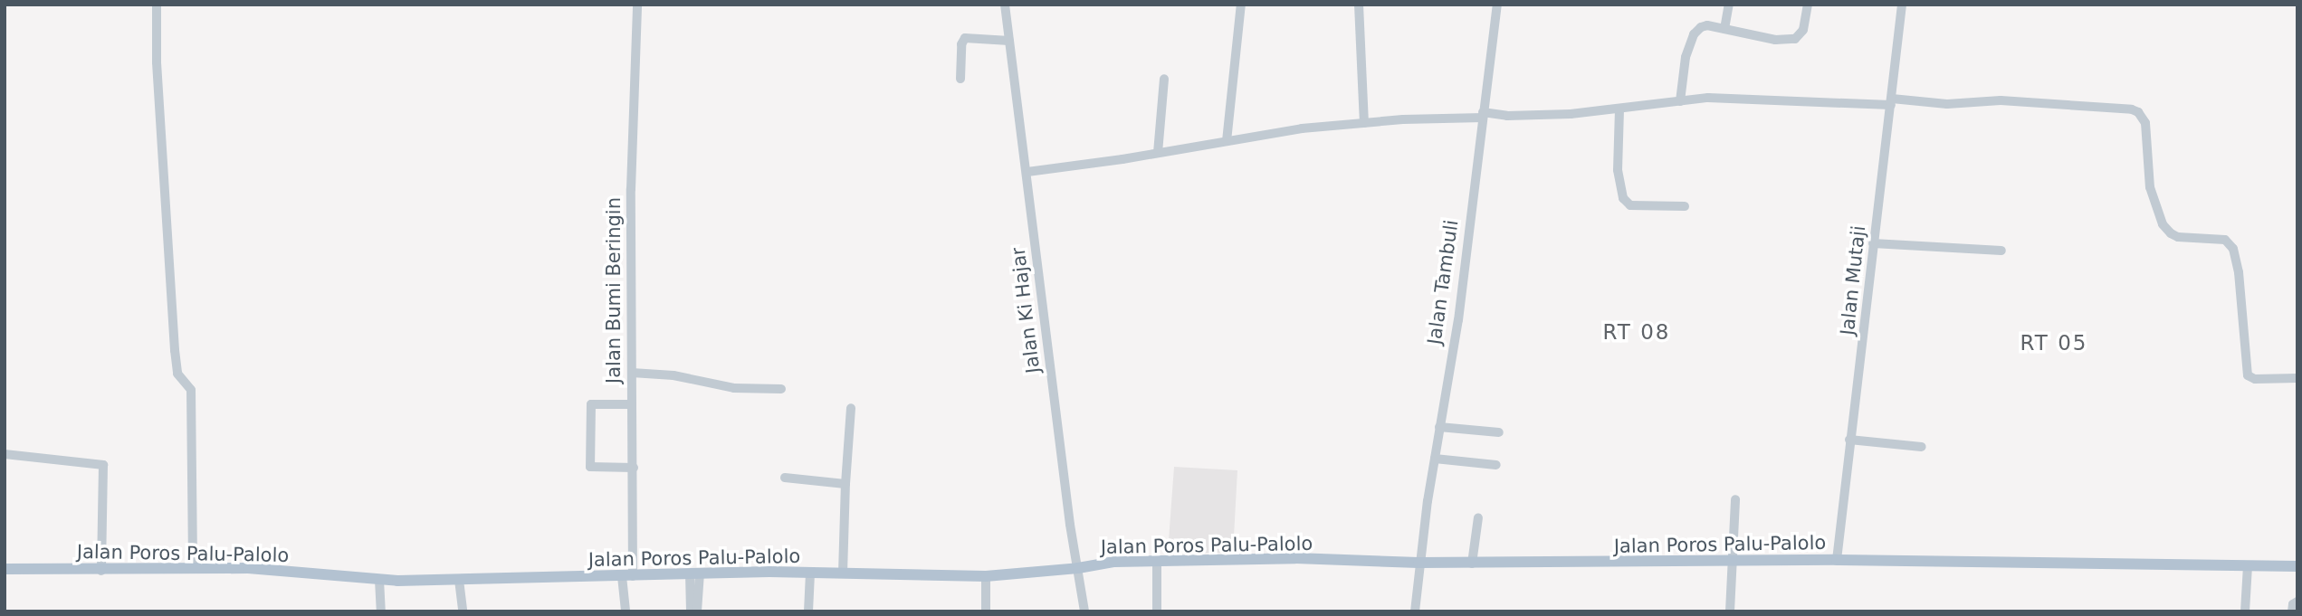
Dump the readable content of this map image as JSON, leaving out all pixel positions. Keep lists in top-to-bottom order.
{
  "streets": {
    "main road": ["Jalan Poros Palu-Palolo"],
    "street": [
      "Jalan Mutaji",
      "Jalan Tambuli",
      "Jalan Bumi Beringin",
      "Jalan Ki Hajar"
    ]
  },
  "crossings": [
    ["Jalan Mutaji", "Jalan Poros Palu-Palolo"],
    ["Jalan Tambuli", "Jalan Poros Palu-Palolo"],
    ["Jalan Bumi Beringin", "Jalan Poros Palu-Palolo"],
    ["Jalan Ki Hajar", "Jalan Poros Palu-Palolo"]
  ],
  "districts": ["RT 08", "RT 05"]
}
